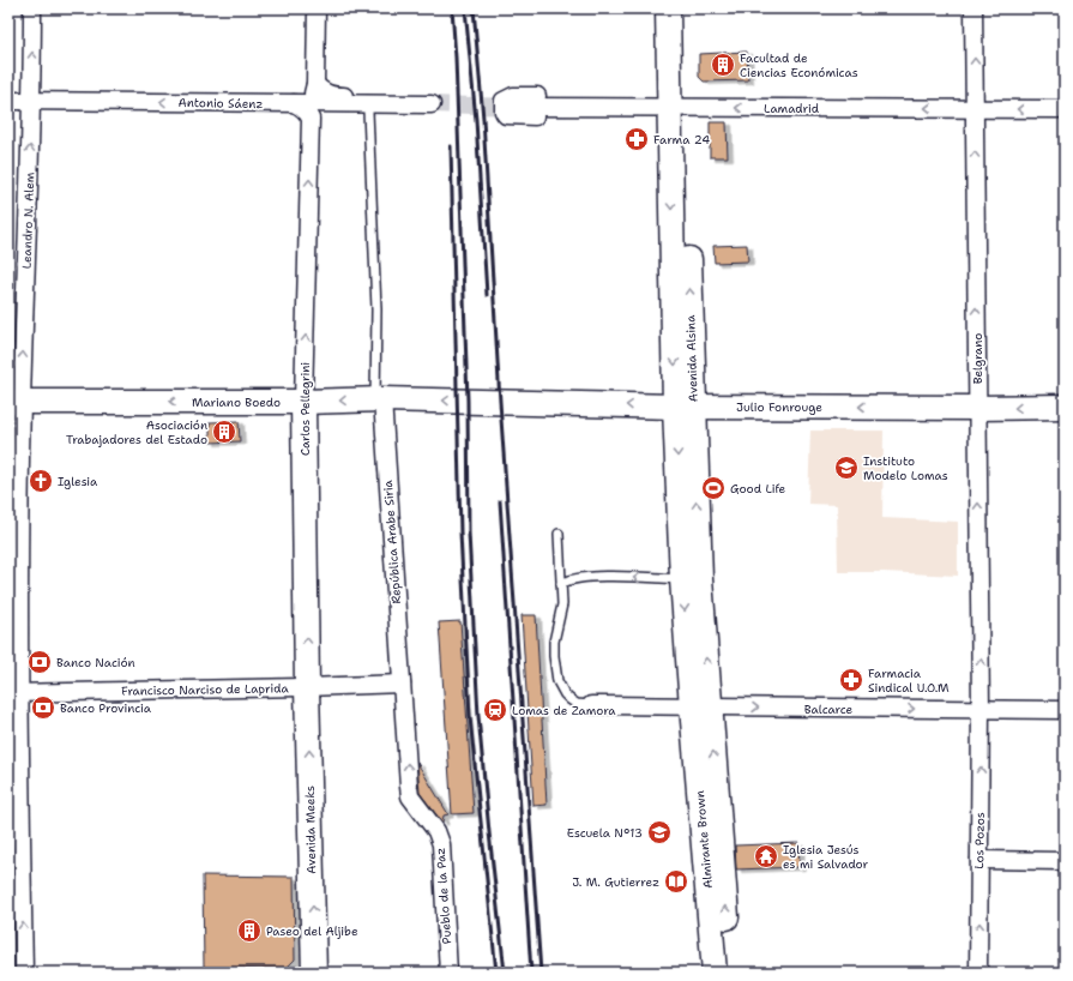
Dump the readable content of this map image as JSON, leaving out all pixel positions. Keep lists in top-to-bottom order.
{
  "streets": {
    "street": [
      "Antonio Sáenz",
      "Lamadrid",
      "Leandro N. Alem",
      "Avenida Alsina",
      "Belgrano",
      "Mariano Boedo",
      "Julio Fonrouge",
      "Carlos Pellegrini",
      "República Arabe Siria",
      "Francisco Narciso de Laprida",
      "Balcarce",
      "Avenida Meeks",
      "Almirante Brown",
      "Los Pozos",
      "Pueblo de la Paz"
    ]
  },
  "crossings": [
    ["Antonio Sáenz", "Leandro N. Alem"],
    ["Antonio Sáenz", "Carlos Pellegrini"],
    ["Lamadrid", "Avenida Alsina"],
    ["Lamadrid", "Belgrano"],
    ["Leandro N. Alem", "Mariano Boedo"],
    ["Leandro N. Alem", "Francisco Narciso de Laprida"],
    ["Avenida Alsina", "Julio Fonrouge"],
    ["Avenida Alsina", "Balcarce"],
    ["Avenida Alsina", "Almirante Brown"],
    ["Belgrano", "Julio Fonrouge"],
    ["Belgrano", "Balcarce"],
    ["Belgrano", "Los Pozos"],
    ["Mariano Boedo", "Julio Fonrouge"],
    ["Mariano Boedo", "Carlos Pellegrini"],
    ["Mariano Boedo", "República Arabe Siria"],
    ["Carlos Pellegrini", "Francisco Narciso de Laprida"],
    ["Carlos Pellegrini", "Avenida Meeks"],
    ["República Arabe Siria", "Francisco Narciso de Laprida"],
    ["República Arabe Siria", "Pueblo de la Paz"],
    ["Francisco Narciso de Laprida", "Avenida Meeks"],
    ["Francisco Narciso de Laprida", "Pueblo de la Paz"],
    ["Balcarce", "Almirante Brown"],
    ["Balcarce", "Los Pozos"]
  ],
  "one_way": [
    "Antonio Sáenz",
    "Lamadrid",
    "Leandro N. Alem",
    "Belgrano",
    "Mariano Boedo",
    "Julio Fonrouge",
    "Carlos Pellegrini",
    "Balcarce",
    "Avenida Meeks",
    "Los Pozos",
    "Pueblo de la Paz"
  ],
  "places": {
    "building": ["Facultad de Ciencias Económicas", "Asociación Trabajadores del Estado", "Paseo del Aljibe"],
    "pharmacy": ["Farma 24", "Farmacia Sindical U.O.M"],
    "school or university": ["Instituto Modelo Lomas", "Escuela Nº13"],
    "church": ["Iglesia"],
    "sports": ["Good Life"],
    "bank": ["Banco Nación", "Banco Provincia"],
    "station": ["Lomas de Zamora"],
    "temple": ["Iglesia Jesús es mi Salvador"],
    "library": ["J. M. Gutierrez"]
  }
}
